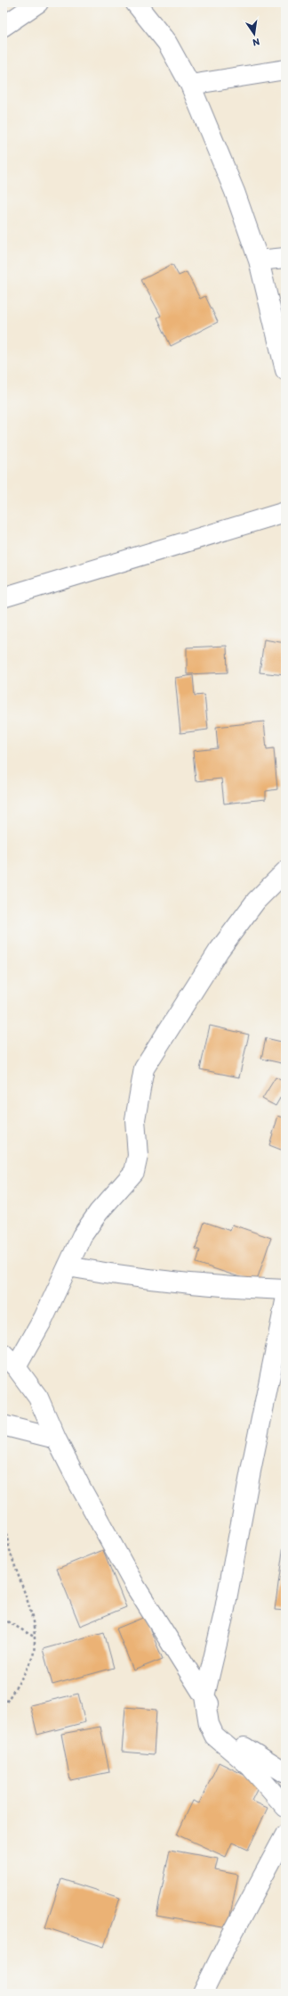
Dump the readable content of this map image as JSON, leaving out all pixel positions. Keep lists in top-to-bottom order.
{
  "north": "bottom"
}
